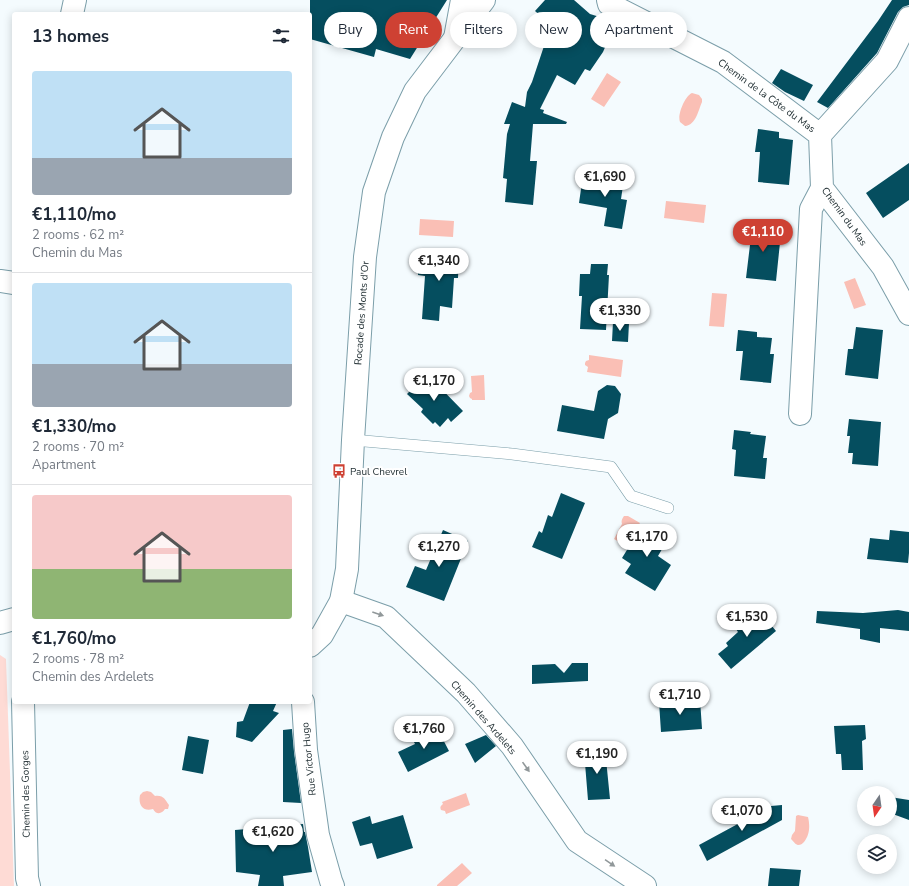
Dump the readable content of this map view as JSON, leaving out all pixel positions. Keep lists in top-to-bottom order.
{
  "streets": {
    "street": [
      "Chemin de la Côte du Mas",
      "Chemin du Mas",
      "Rocade des Monts d'Or",
      "Chemin des Ardelets",
      "Rue Victor Hugo",
      "Chemin des Gorges"
    ]
  },
  "crossings": [
    ["Chemin de la Côte du Mas", "Chemin du Mas"],
    ["Rocade des Monts d'Or", "Chemin des Ardelets"]
  ],
  "one_way": ["Chemin des Ardelets"],
  "places": {
    "bus stop": ["Paul Chevrel"]
  },
  "north": "bottom",
  "page": {
    "chip": [
      "Buy",
      "Rent",
      "Filters",
      "New",
      "Apartment"
    ],
    "heading": "13 homes",
    "list": [
      {
        "name": "€1,110/mo",
        "note": "2 rooms · 62 m² · Chemin du Mas"
      },
      {
        "name": "€1,330/mo",
        "note": "2 rooms · 70 m² · Apartment"
      },
      {
        "name": "€1,760/mo",
        "note": "2 rooms · 78 m² · Chemin des Ardelets"
      }
    ],
    "price": [
      "€1,690",
      "€1,110",
      "€1,340",
      "€1,330",
      "€1,170",
      "€1,170",
      "€1,270",
      "€1,530",
      "€1,710",
      "€1,760",
      "€1,190",
      "€1,070",
      "€1,620"
    ]
  }
}
